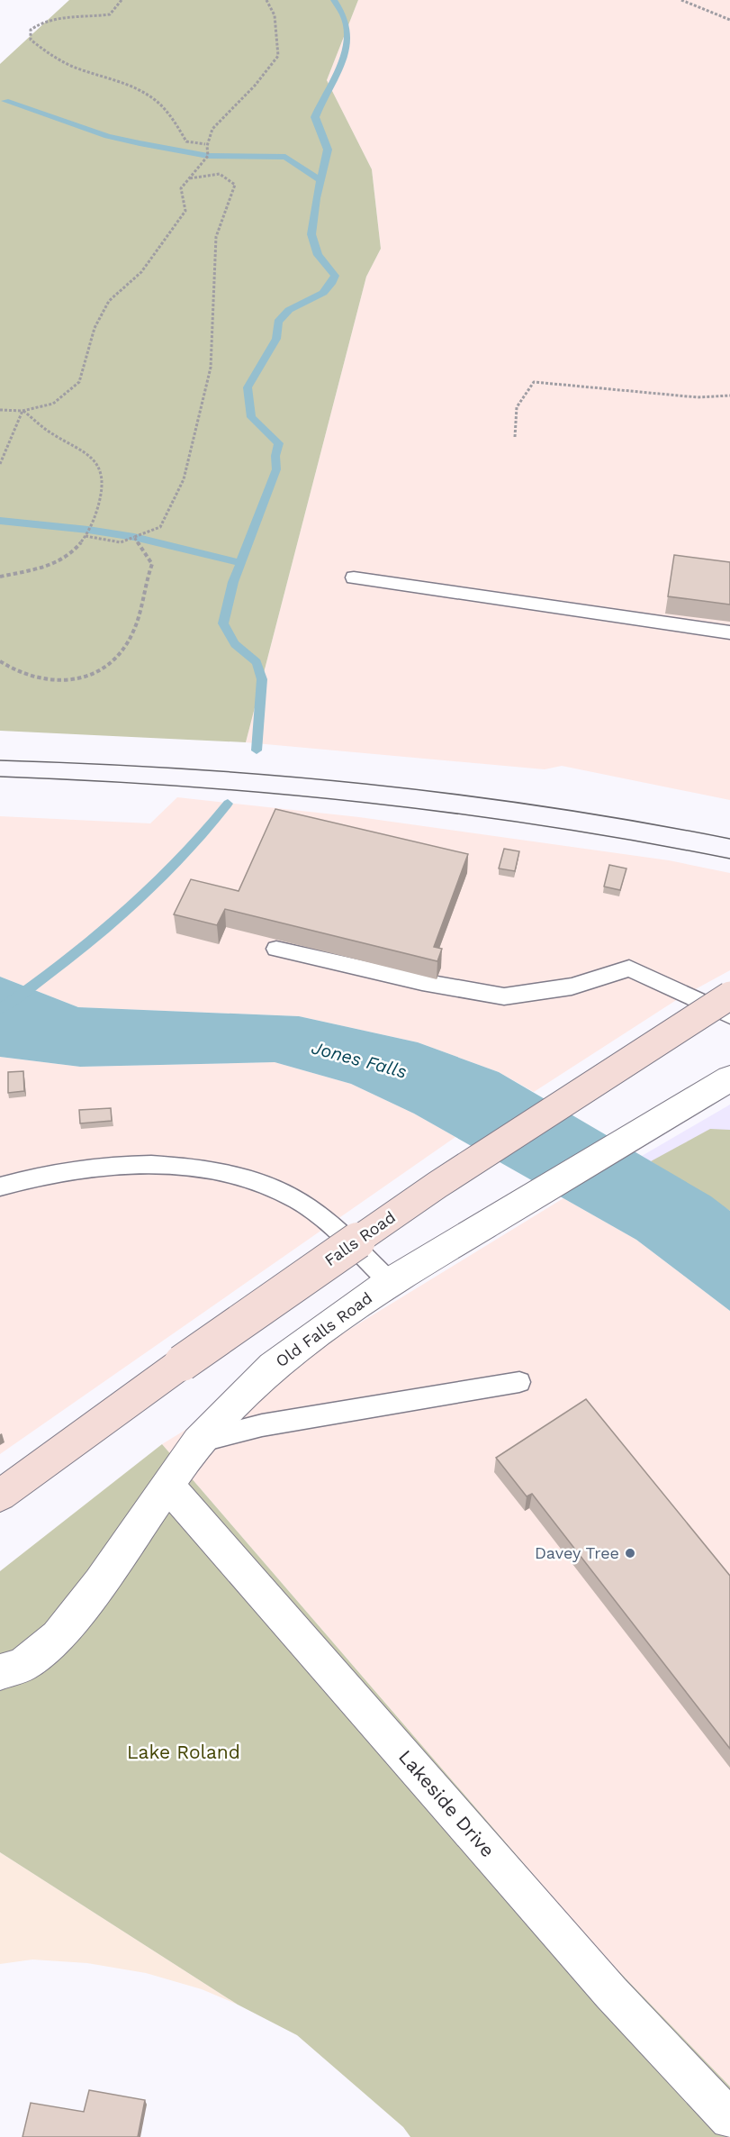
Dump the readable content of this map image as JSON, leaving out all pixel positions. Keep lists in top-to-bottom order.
{
  "streets": {
    "main road": ["Falls Road"],
    "street": ["Old Falls Road", "Lakeside Drive"]
  },
  "crossings": [
    ["Old Falls Road", "Lakeside Drive"]
  ],
  "water": ["Jones Falls"],
  "parks": ["Lake Roland"],
  "places": ["Davey Tree"]
}
